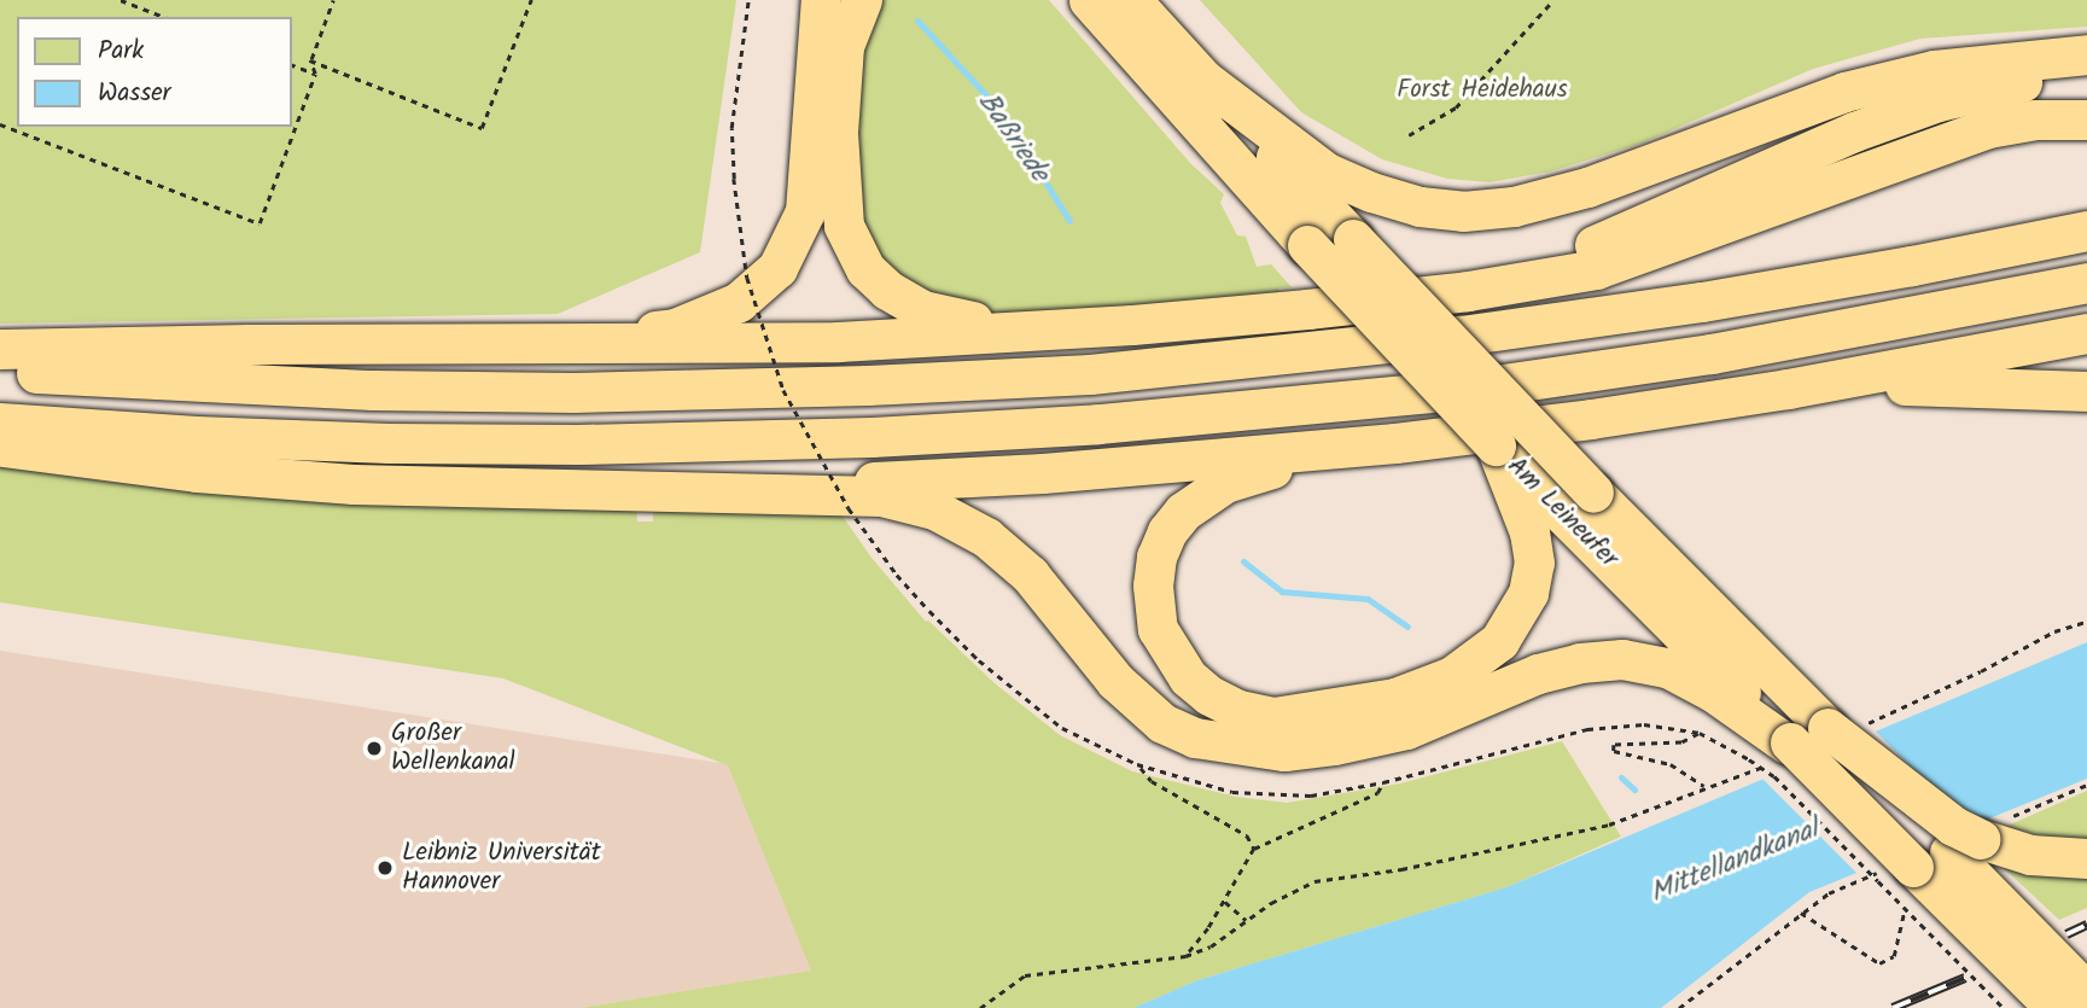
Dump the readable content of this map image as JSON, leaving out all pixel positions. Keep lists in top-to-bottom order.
{
  "streets": {
    "highway": ["Am Leineufer"]
  },
  "water": ["Baßriede", "Mittellandkanal"],
  "parks": ["Forst Heidehaus"],
  "places": ["Großer Wellenkanal", "Leibniz Universität Hannover"],
  "legend": ["Park", "Wasser"]
}
